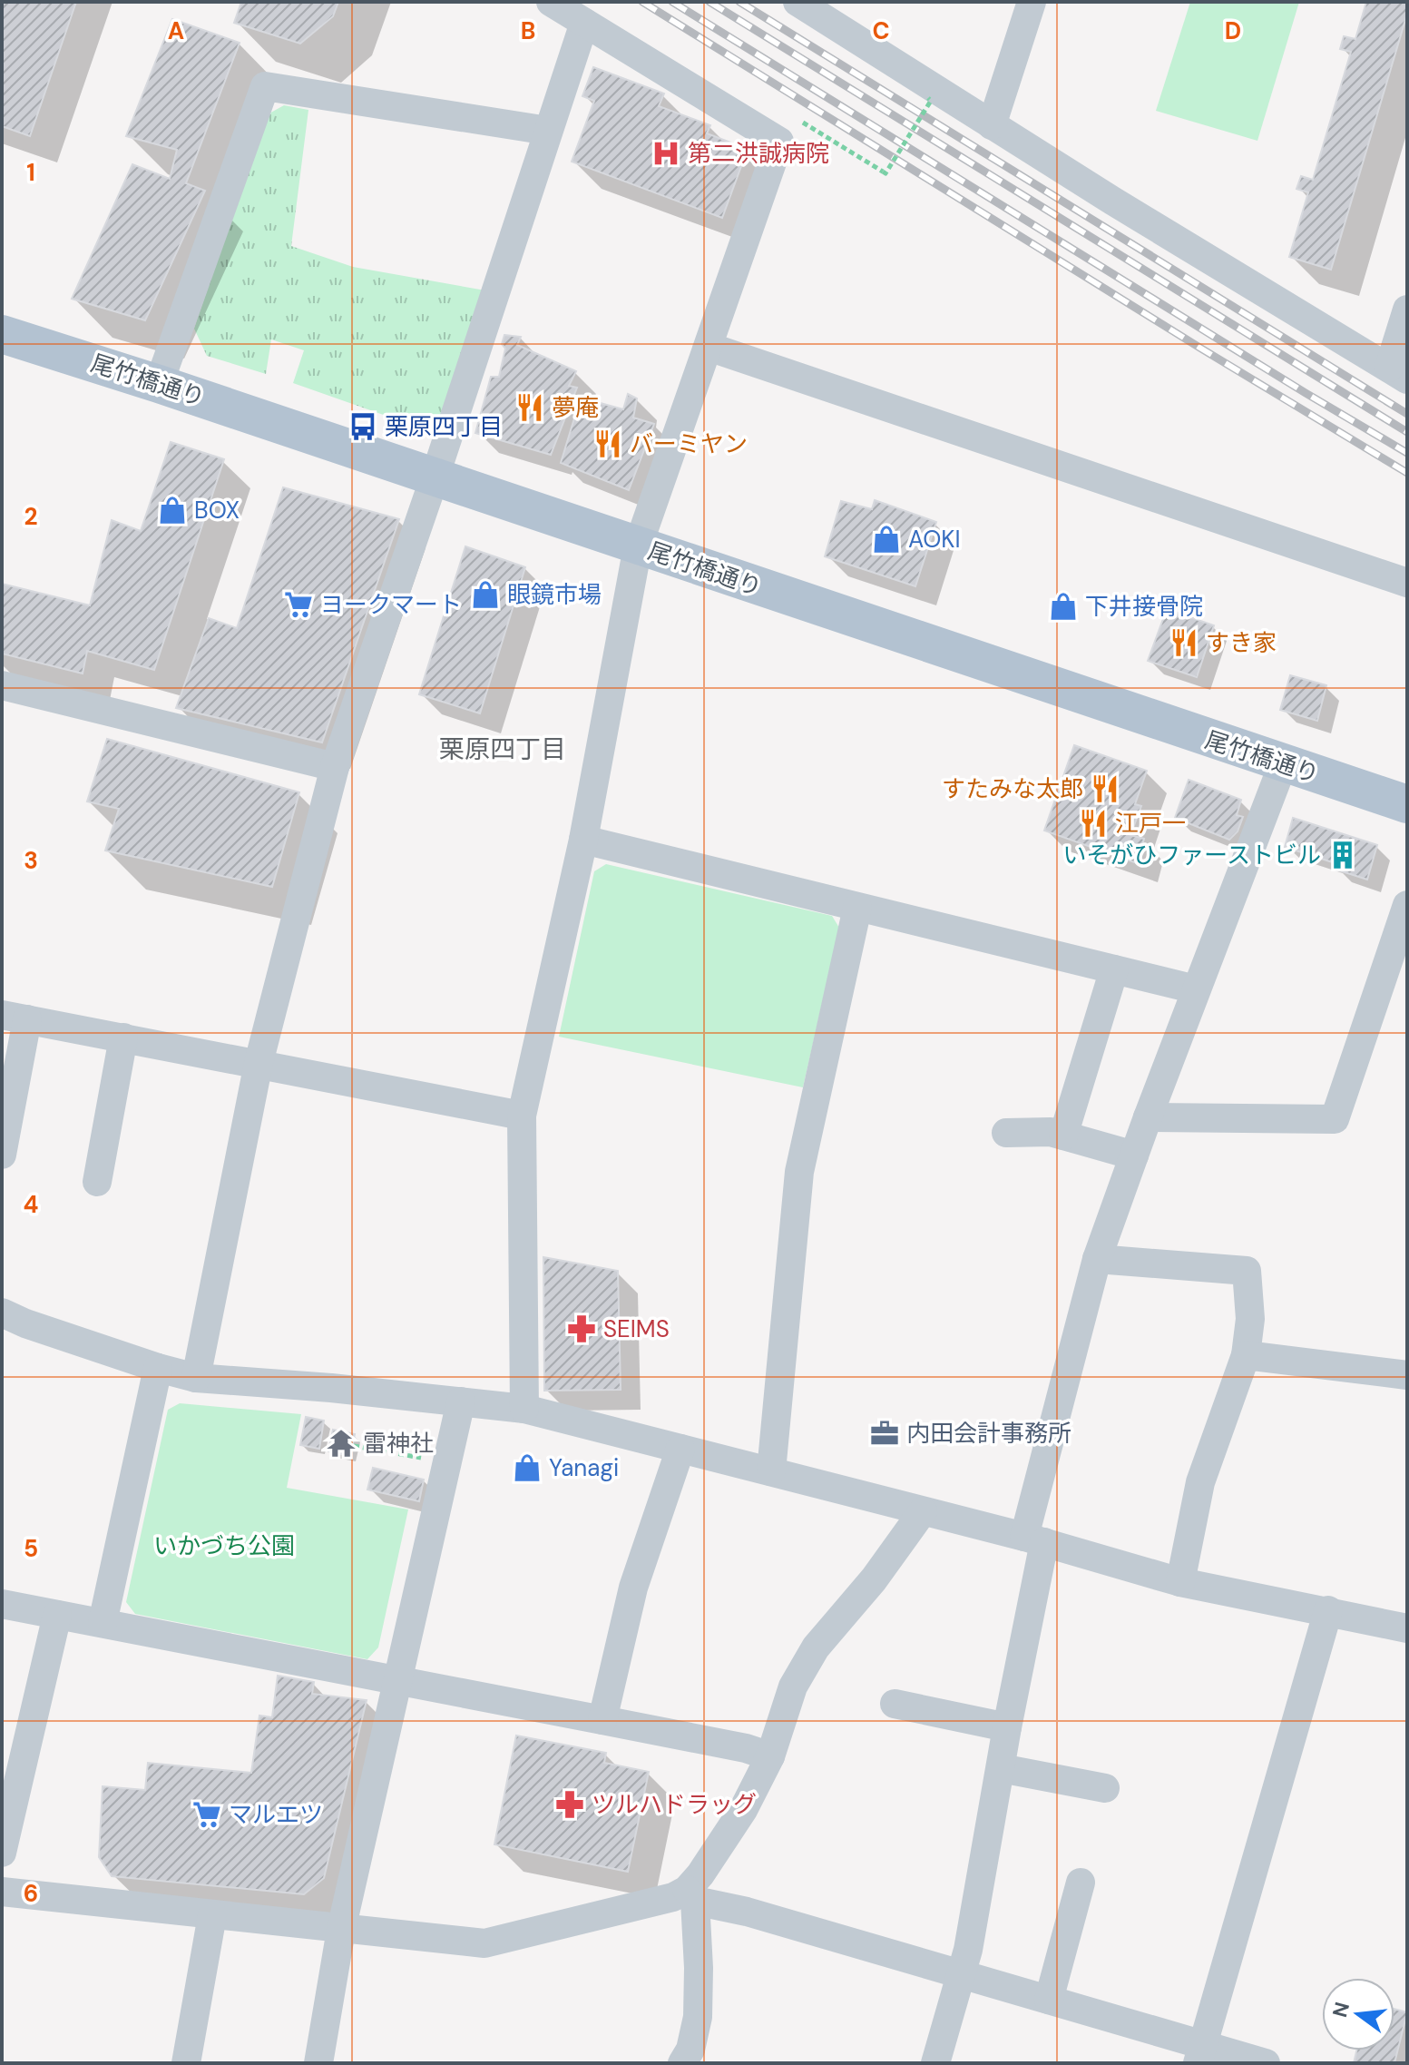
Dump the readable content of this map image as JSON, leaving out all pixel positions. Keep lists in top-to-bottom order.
{
  "streets": {
    "main road": ["尾竹橋通り"]
  },
  "districts": ["栗原四丁目"],
  "parks": ["いかづち公園"],
  "places": {
    "hospital": ["第二洪誠病院"],
    "restaurant": [
      "夢庵",
      "バーミヤン",
      "すき家",
      "すたみな太郎",
      "江戸一"
    ],
    "bus stop": ["栗原四丁目"],
    "shop": [
      "BOX",
      "AOKI",
      "眼鏡市場",
      "下井接骨院",
      "Yanagi"
    ],
    "supermarket": ["ヨークマート", "マルエツ"],
    "building": ["いそがひファーストビル"],
    "pharmacy": ["SEIMS", "ツルハドラッグ"],
    "office": ["内田会計事務所"],
    "temple": ["雷神社"]
  },
  "north": "left",
  "grid": {
    "columns": [
      "A",
      "B",
      "C",
      "D"
    ],
    "rows": [
      "1",
      "2",
      "3",
      "4",
      "5",
      "6"
    ]
  }
}
